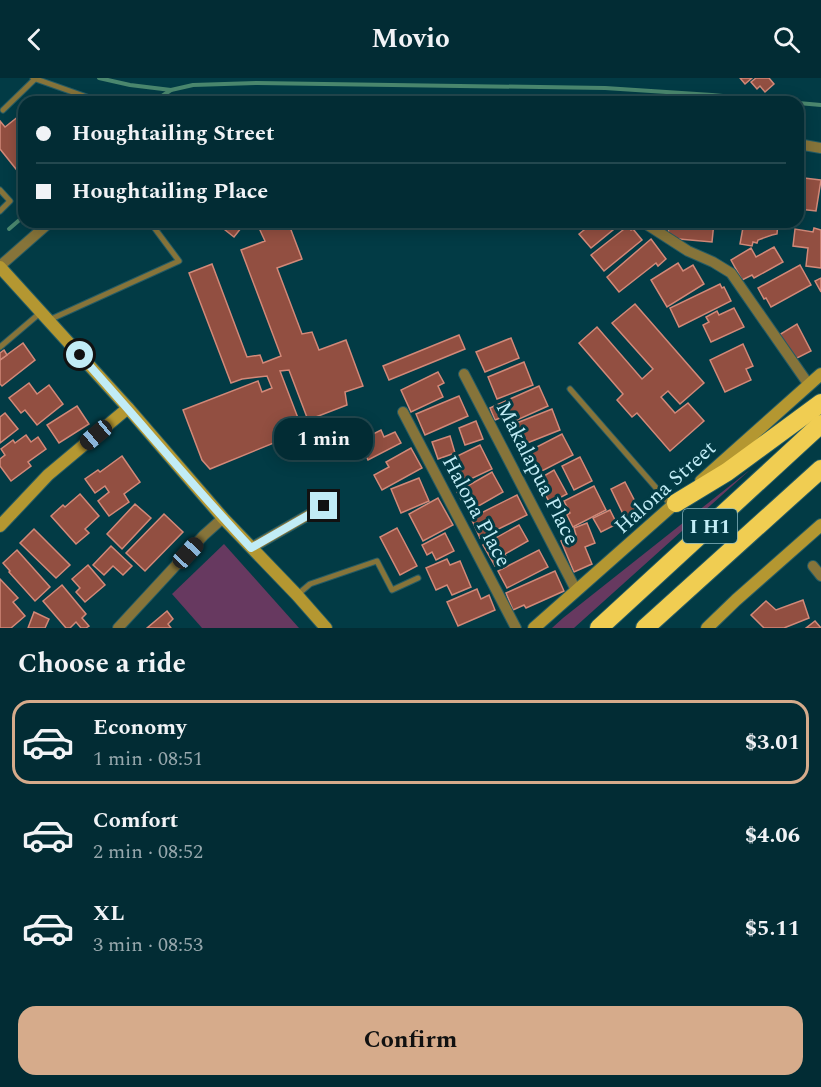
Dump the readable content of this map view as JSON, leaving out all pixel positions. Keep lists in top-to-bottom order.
{
  "streets": {
    "highway": ["I H1"],
    "main road": ["Halona Street"],
    "street": ["Makalapua Place", "Halona Place"]
  },
  "crossings": [
    ["Makalapua Place", "Halona Street"]
  ],
  "page": {
    "header": "Movio",
    "banner": ["Houghtailing Street", "Houghtailing Place"],
    "bubble": "1 min",
    "heading": "Choose a ride",
    "list": [
      {
        "name": "Economy",
        "note": "1 min · 08:51",
        "value": "$3.01"
      },
      {
        "name": "Comfort",
        "note": "2 min · 08:52",
        "value": "$4.06"
      },
      {
        "name": "XL",
        "note": "3 min · 08:53",
        "value": "$5.11"
      }
    ],
    "buttons": "Confirm"
  }
}
